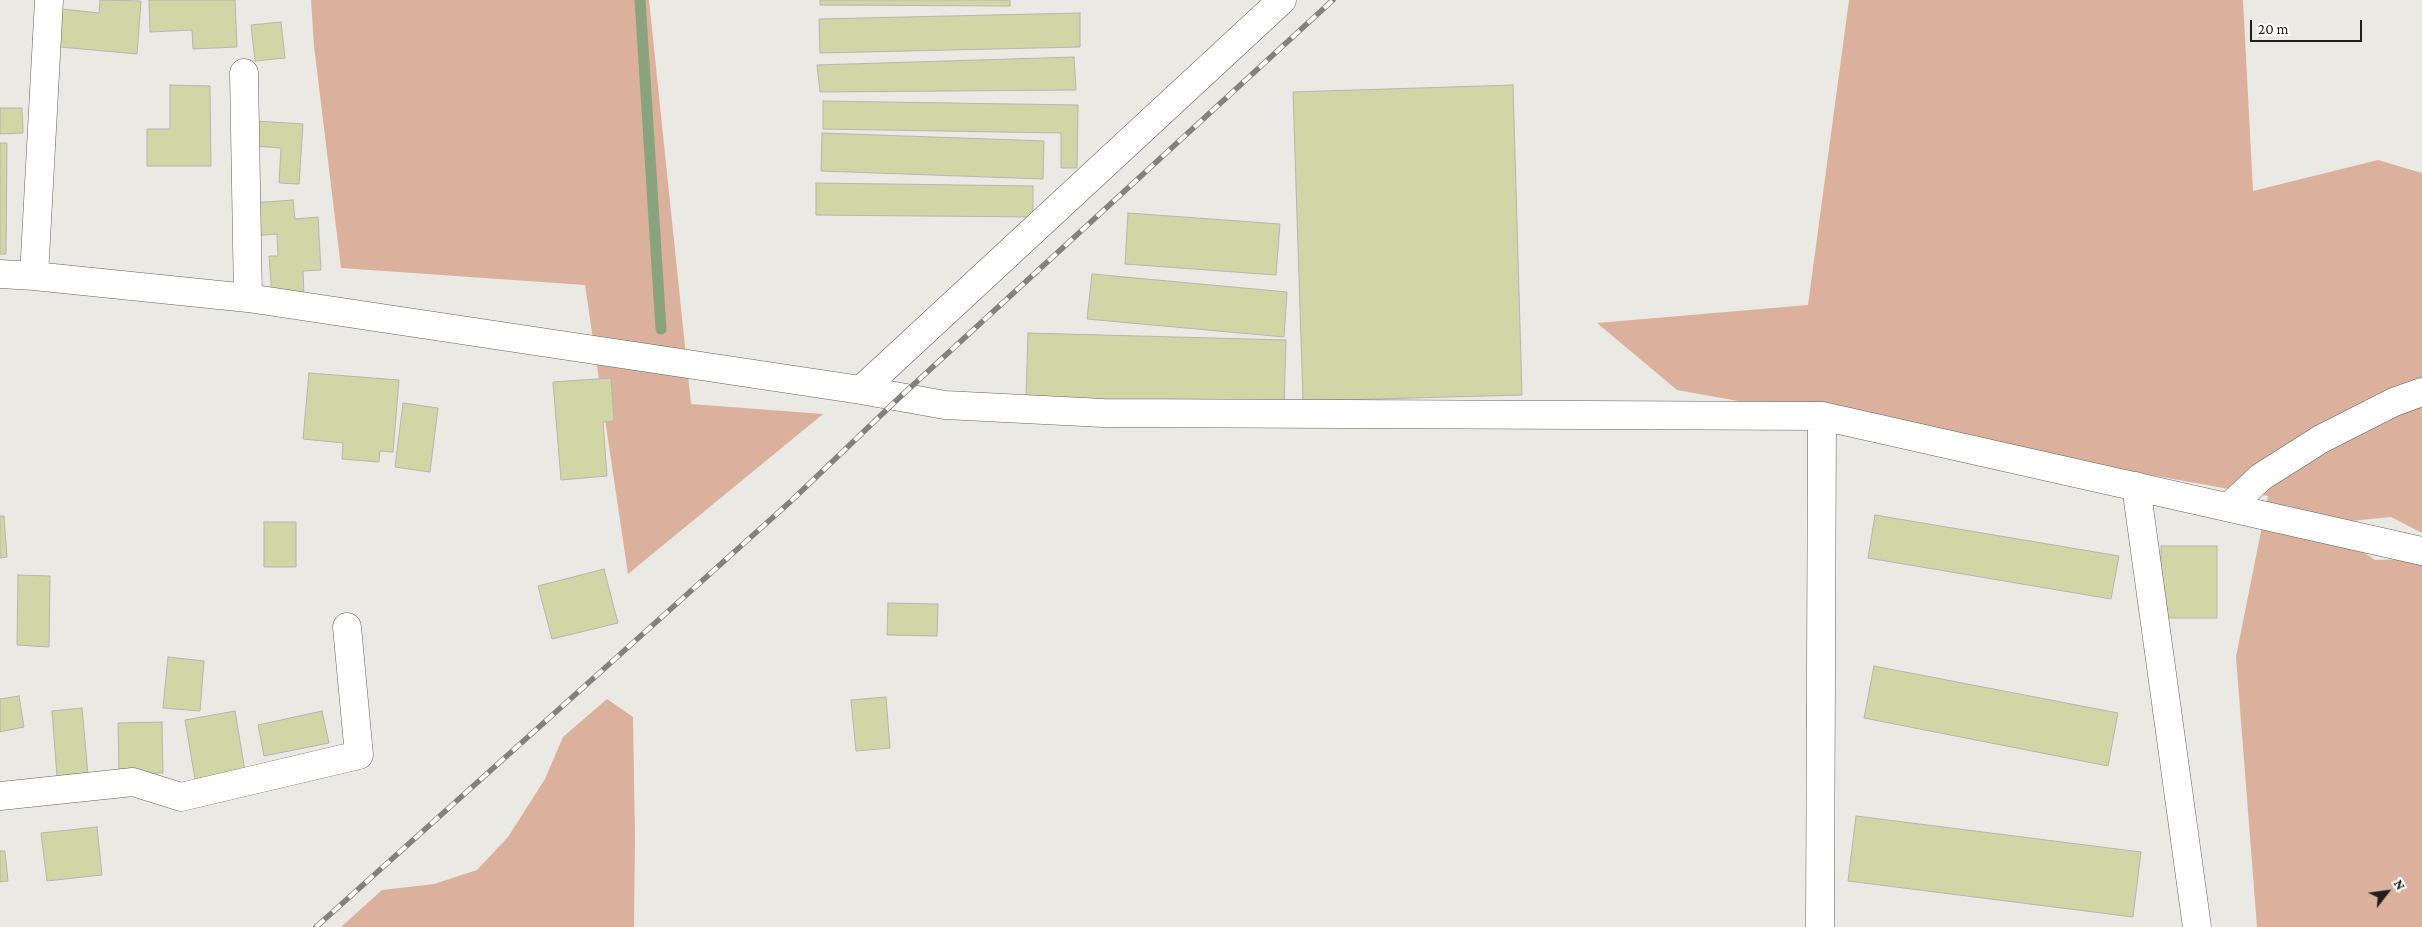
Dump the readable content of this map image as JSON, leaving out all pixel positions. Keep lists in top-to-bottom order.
{
  "scale_bar": "20 m",
  "north": "top right"
}
